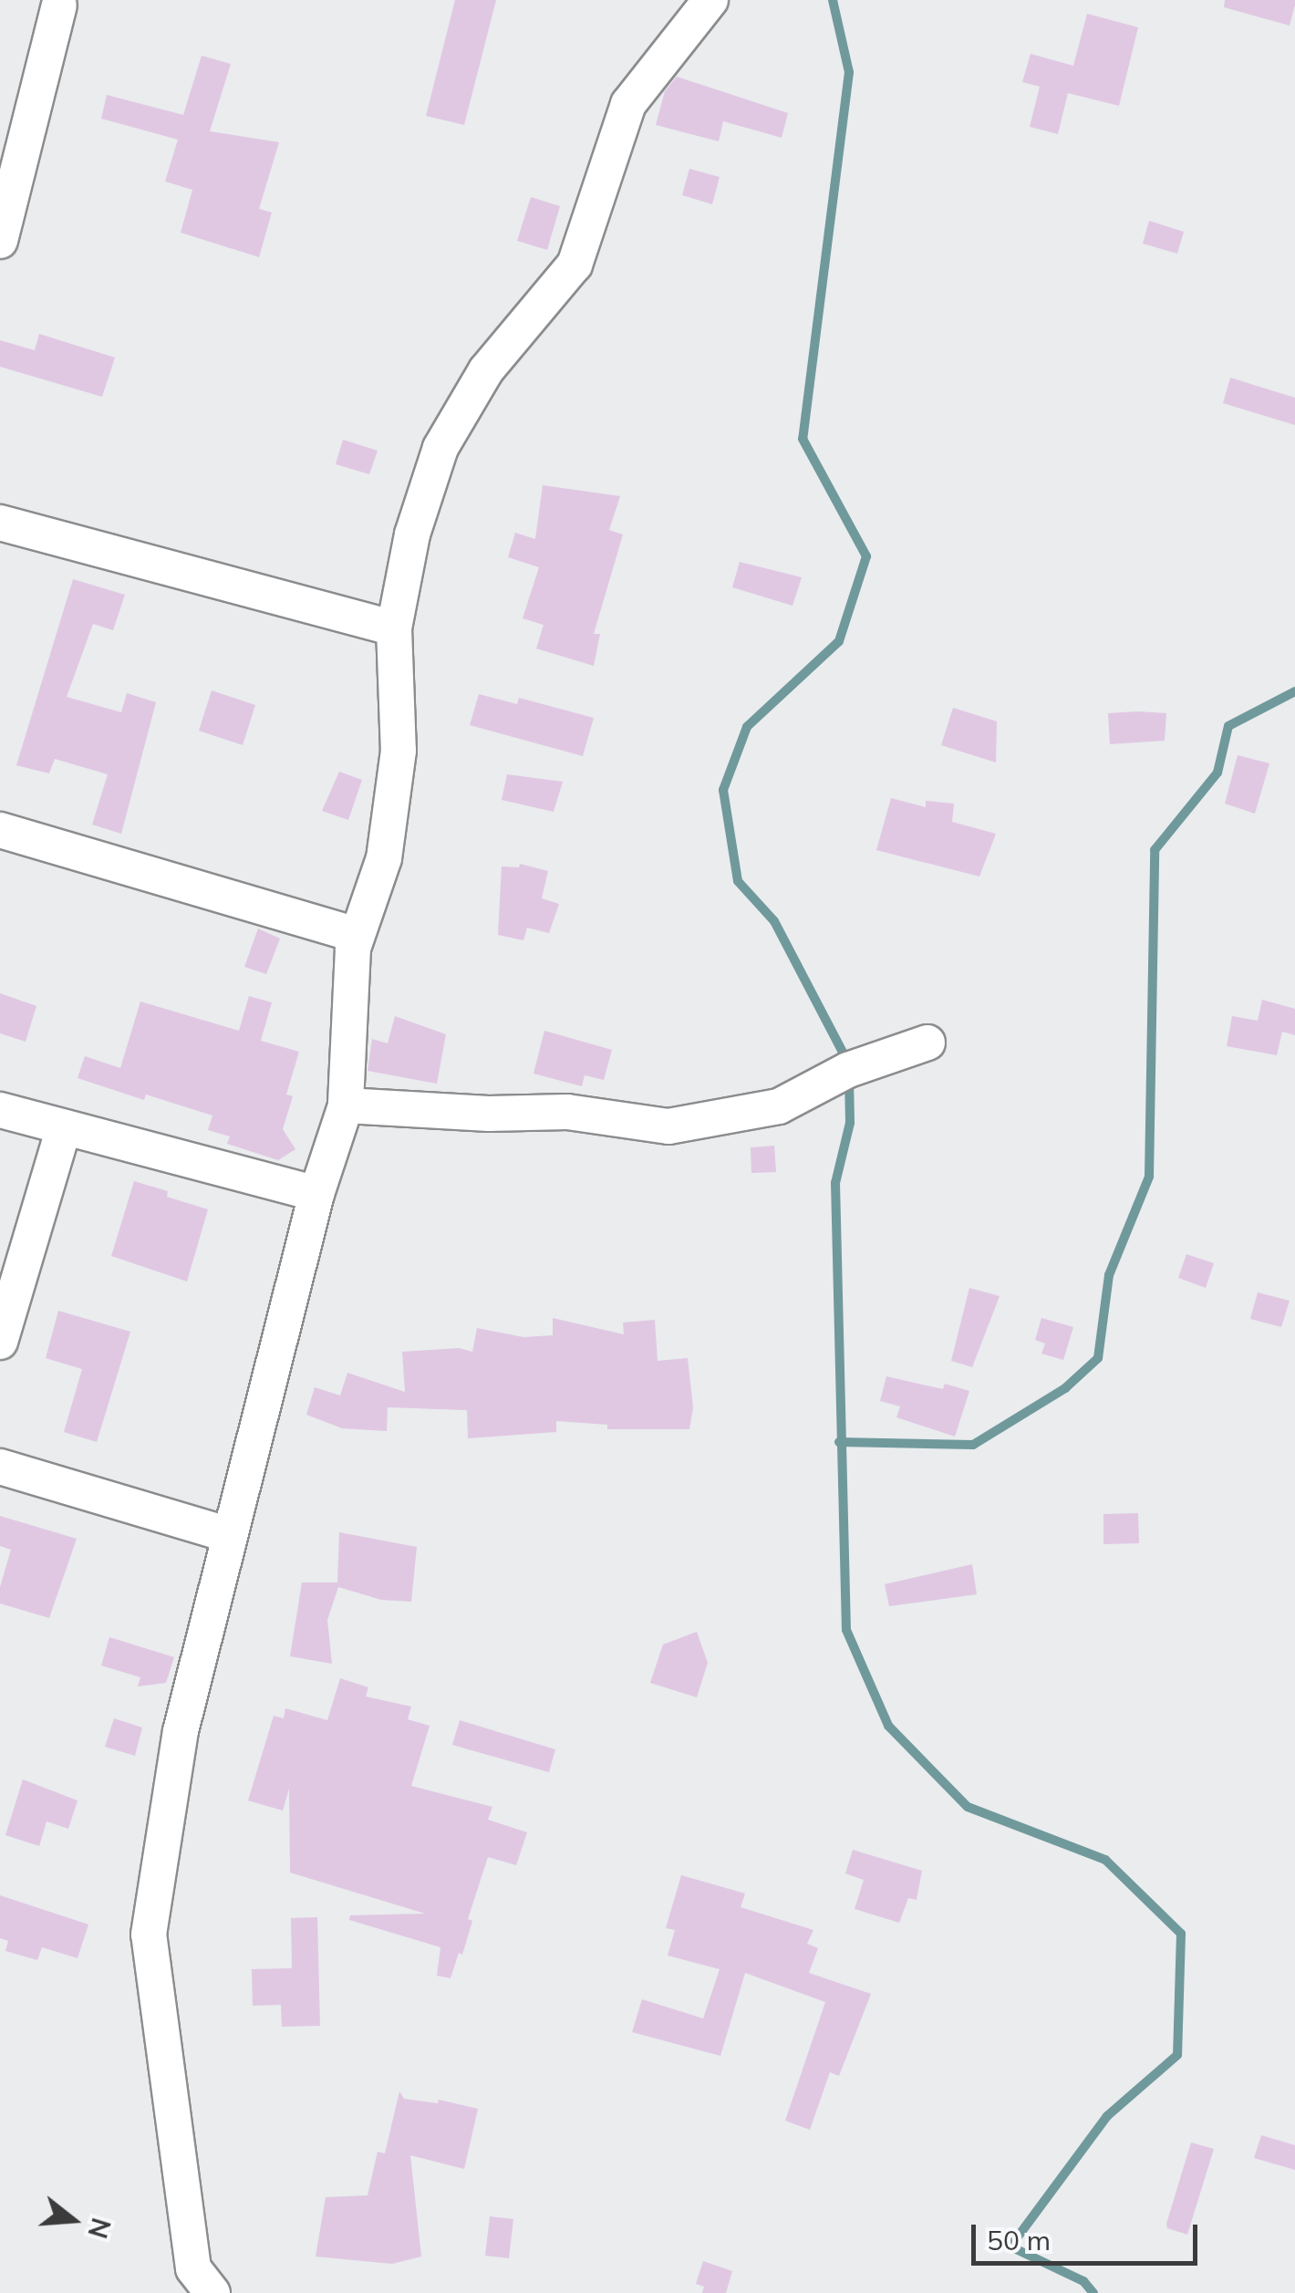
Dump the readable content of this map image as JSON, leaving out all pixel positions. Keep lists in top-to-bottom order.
{
  "scale_bar": "50 m",
  "north": "right"
}
